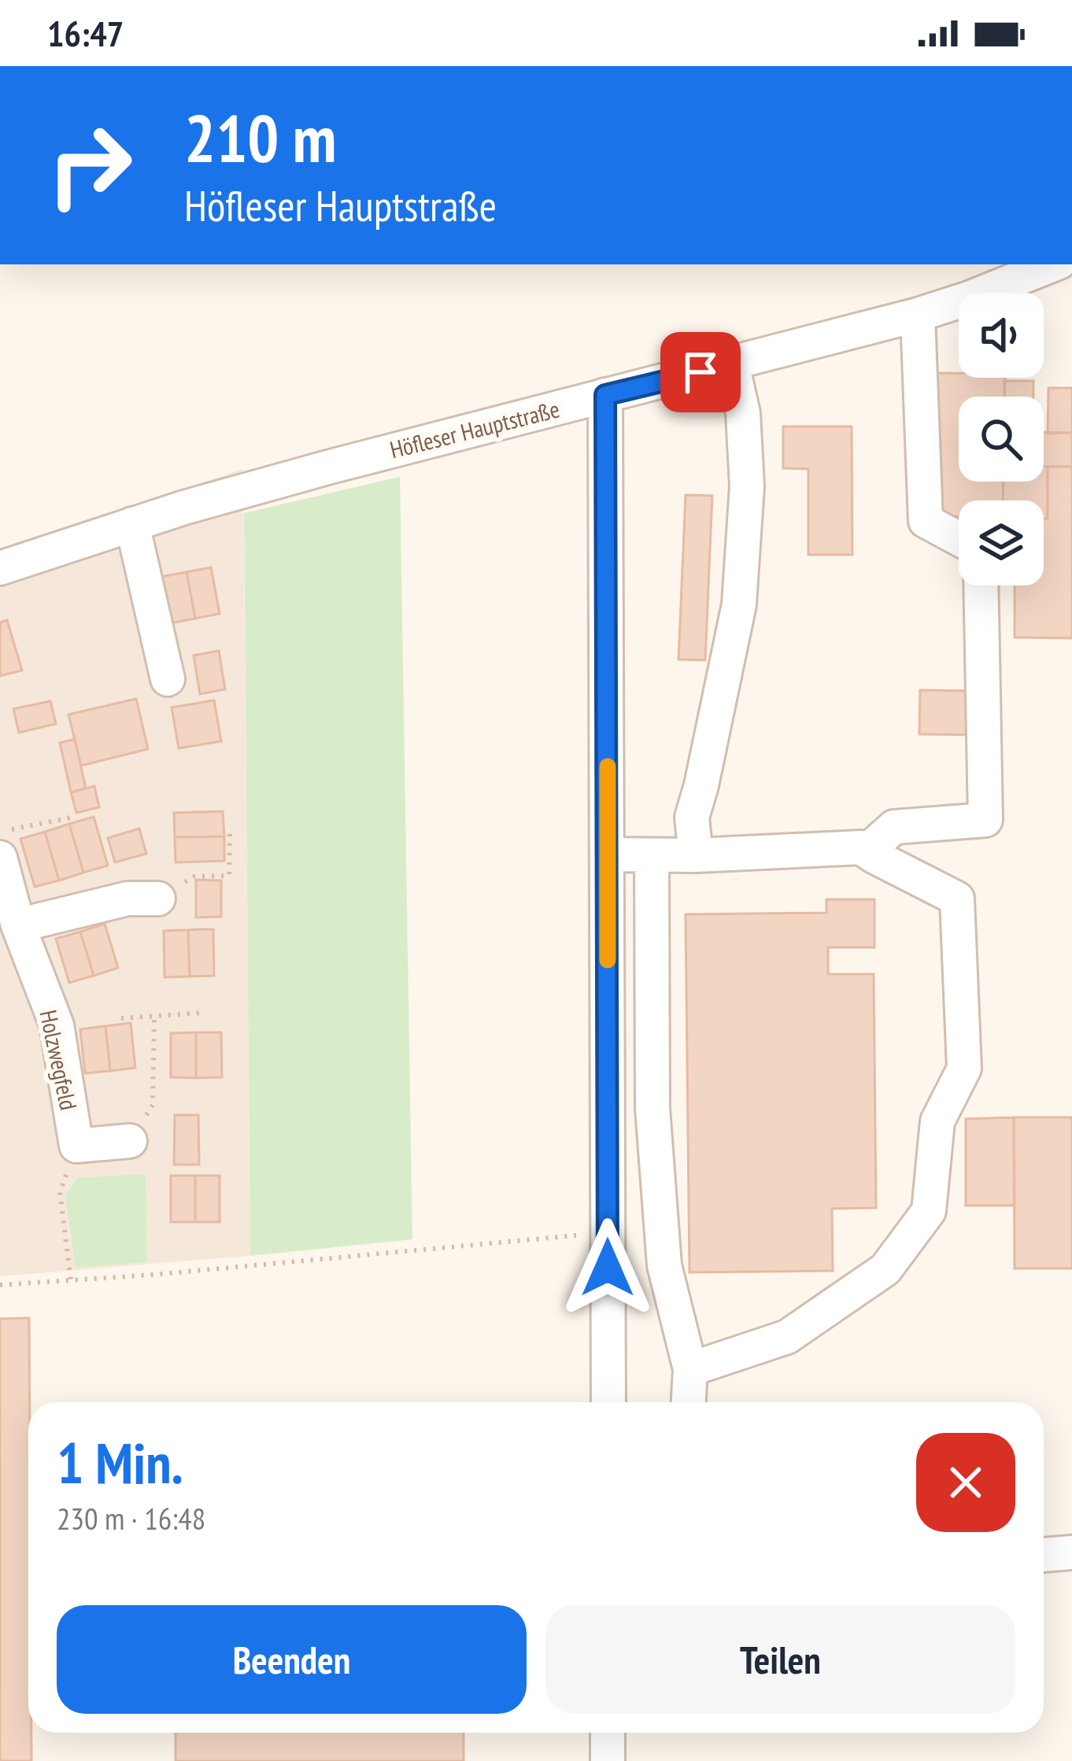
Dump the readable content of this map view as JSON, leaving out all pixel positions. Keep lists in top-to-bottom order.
{
  "streets": {
    "street": ["Höfleser Hauptstraße", "Holzwegfeld"]
  },
  "page": {
    "status": "16:47",
    "turn": ["210 m", "Höfleser Hauptstraße"],
    "heading": ["1 Min.", "230 m · 16:48"],
    "buttons": ["Beenden", "Teilen"]
  }
}
